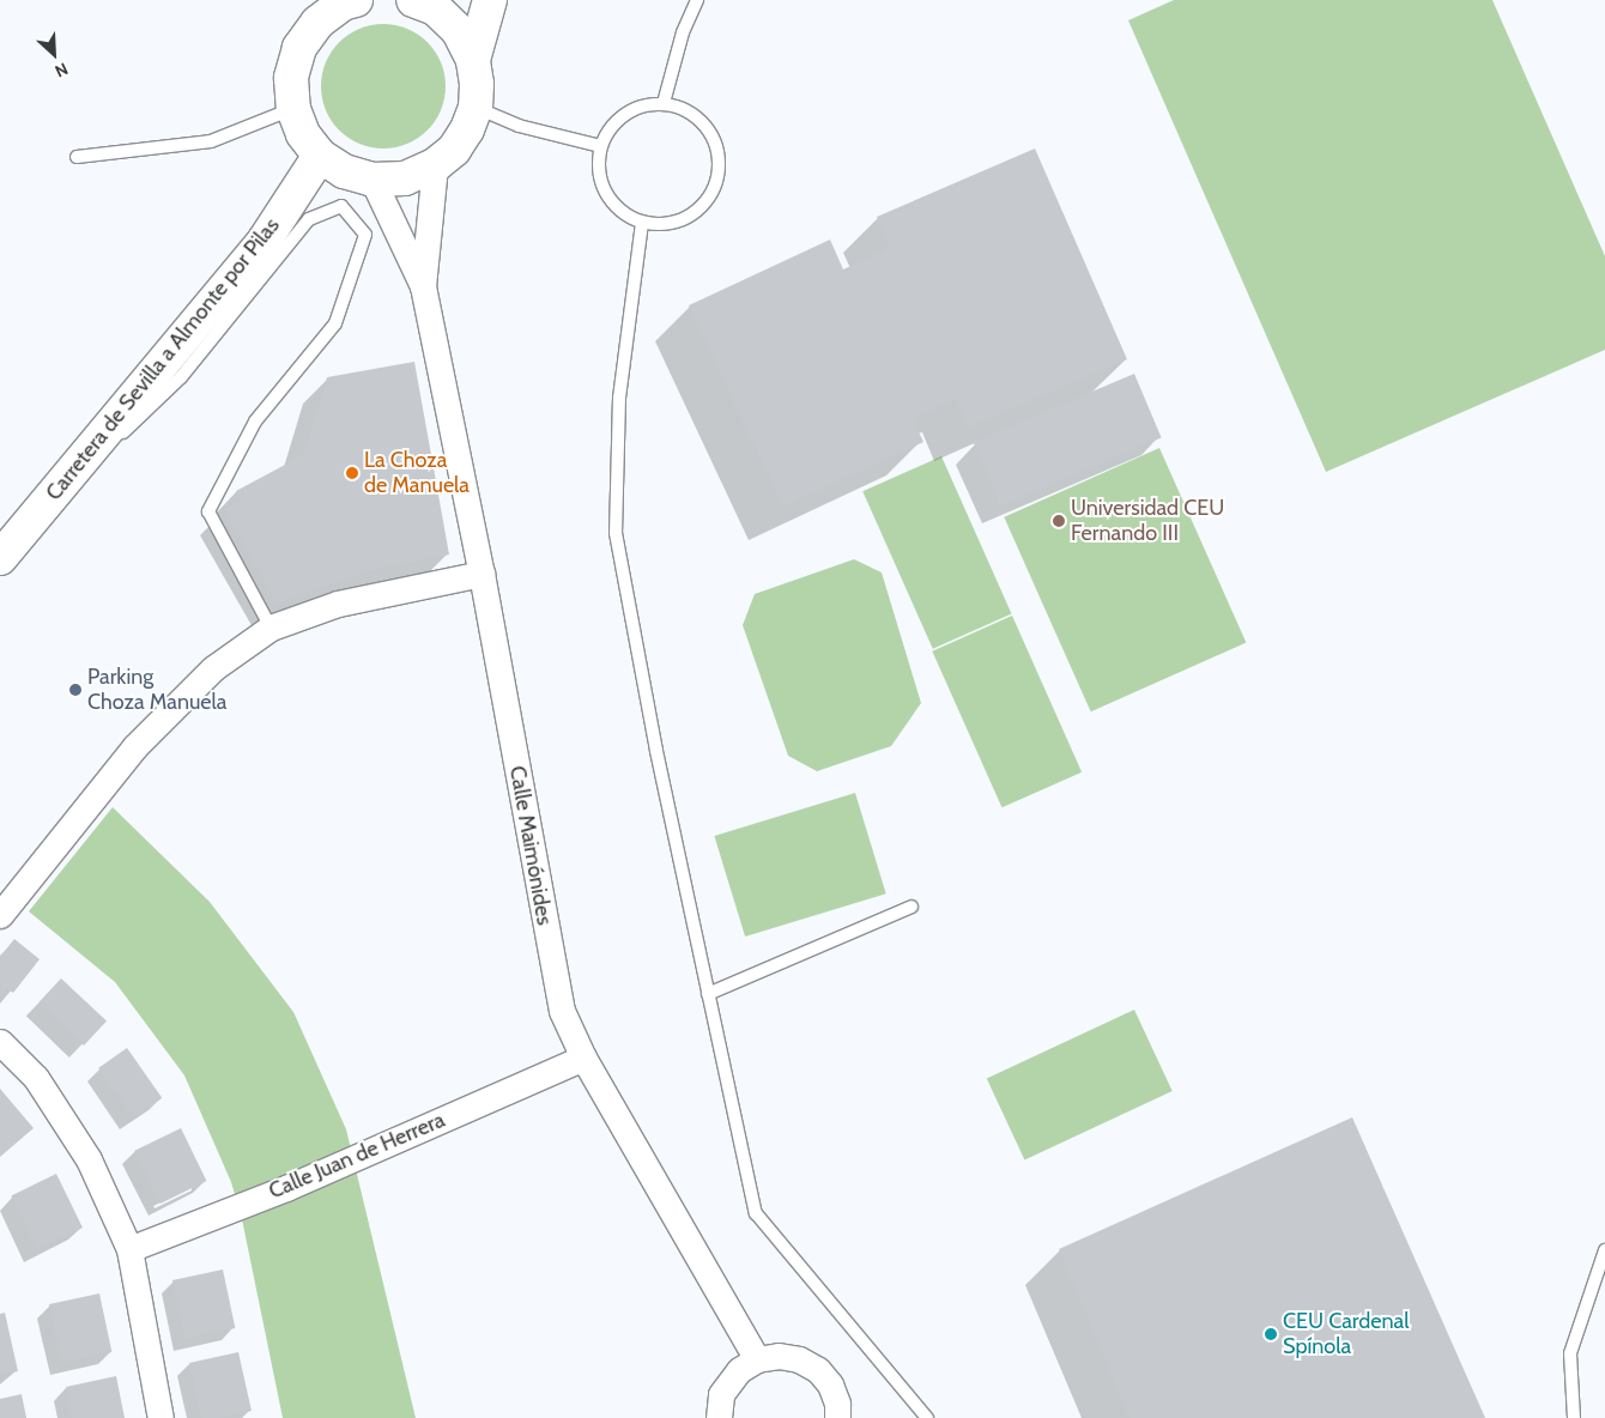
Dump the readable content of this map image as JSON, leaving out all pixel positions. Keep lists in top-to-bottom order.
{
  "streets": {
    "main road": ["Carretera de Sevilla a Almonte por Pilas"],
    "street": ["Calle Maimónides", "Calle Juan de Herrera"]
  },
  "crossings": [
    ["Calle Maimónides", "Calle Juan de Herrera"]
  ],
  "places": [
    "La Choza de Manuela",
    "Universidad CEU Fernando III",
    "Parking Choza Manuela",
    "CEU Cardenal Spínola"
  ],
  "north": "bottom right"
}
